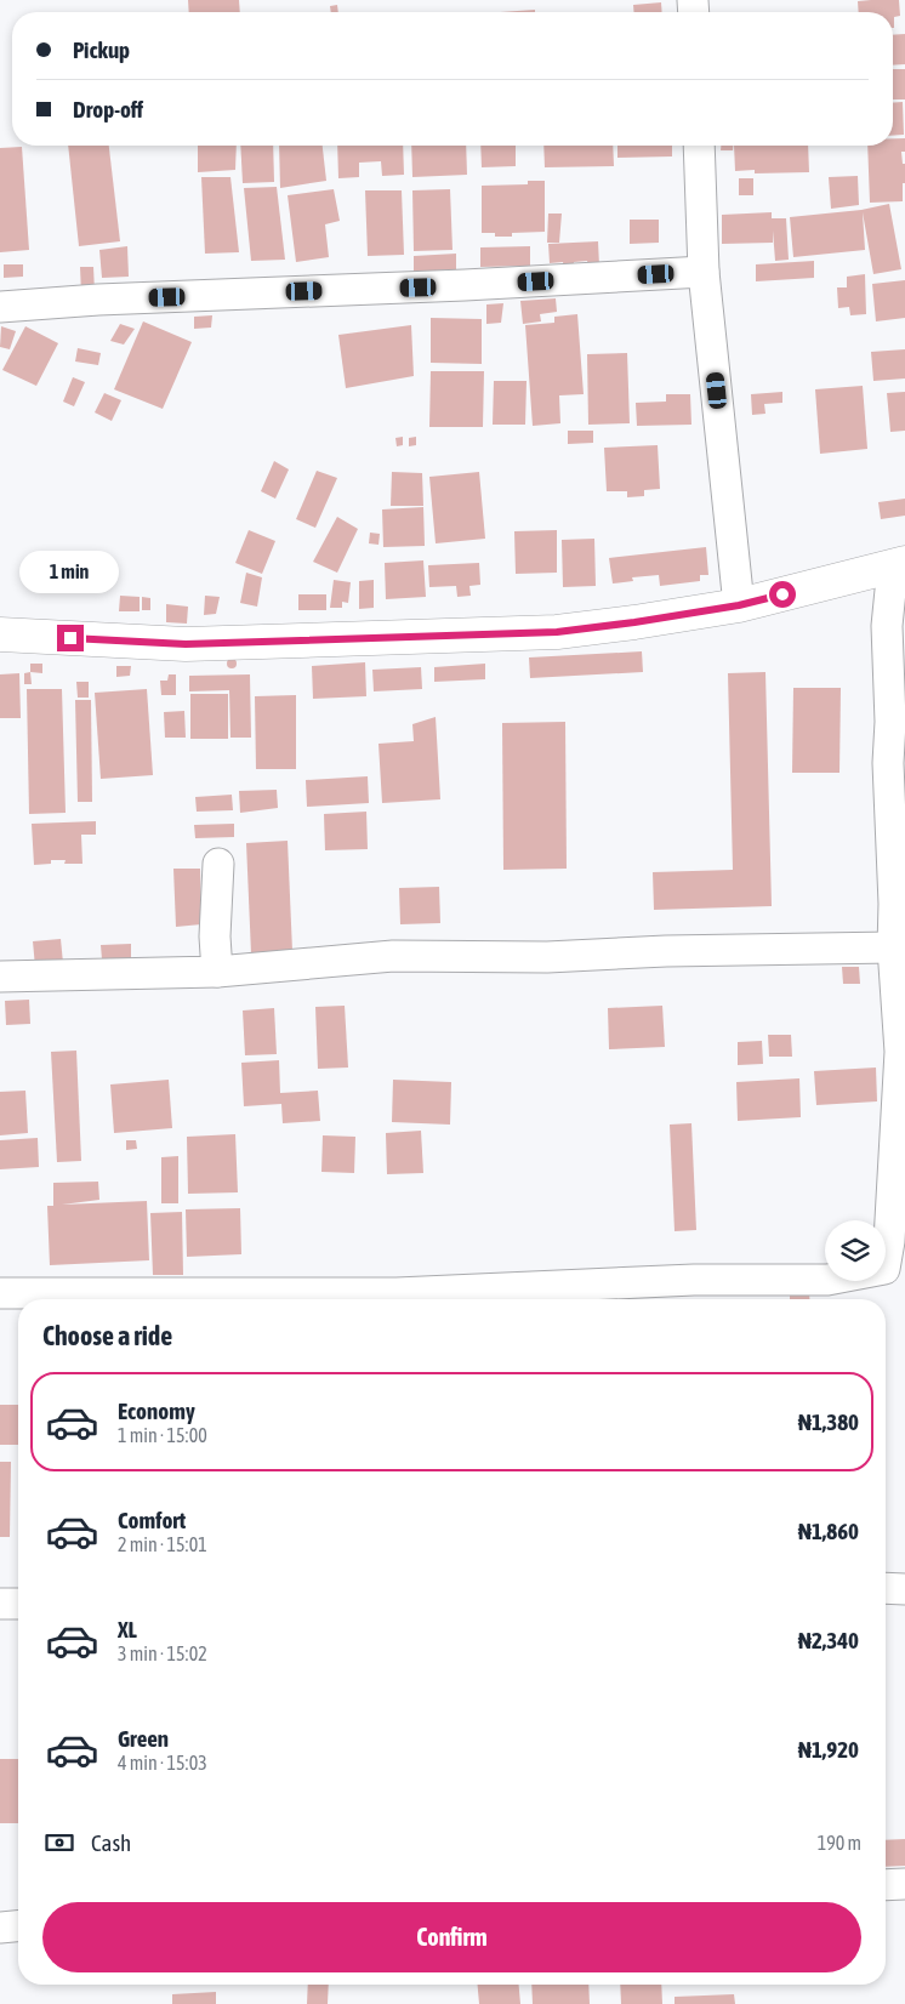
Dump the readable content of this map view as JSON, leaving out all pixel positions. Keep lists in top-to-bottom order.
{
  "page": {
    "banner": ["Pickup", "Drop-off"],
    "bubble": "1 min",
    "heading": "Choose a ride",
    "list": [
      {
        "name": "Economy",
        "note": "1 min · 15:00",
        "value": "₦1,380"
      },
      {
        "name": "Comfort",
        "note": "2 min · 15:01",
        "value": "₦1,860"
      },
      {
        "name": "XL",
        "note": "3 min · 15:02",
        "value": "₦2,340"
      },
      {
        "name": "Green",
        "note": "4 min · 15:03",
        "value": "₦1,920"
      }
    ],
    "pay": ["Cash", "190 m"],
    "buttons": "Confirm"
  }
}
